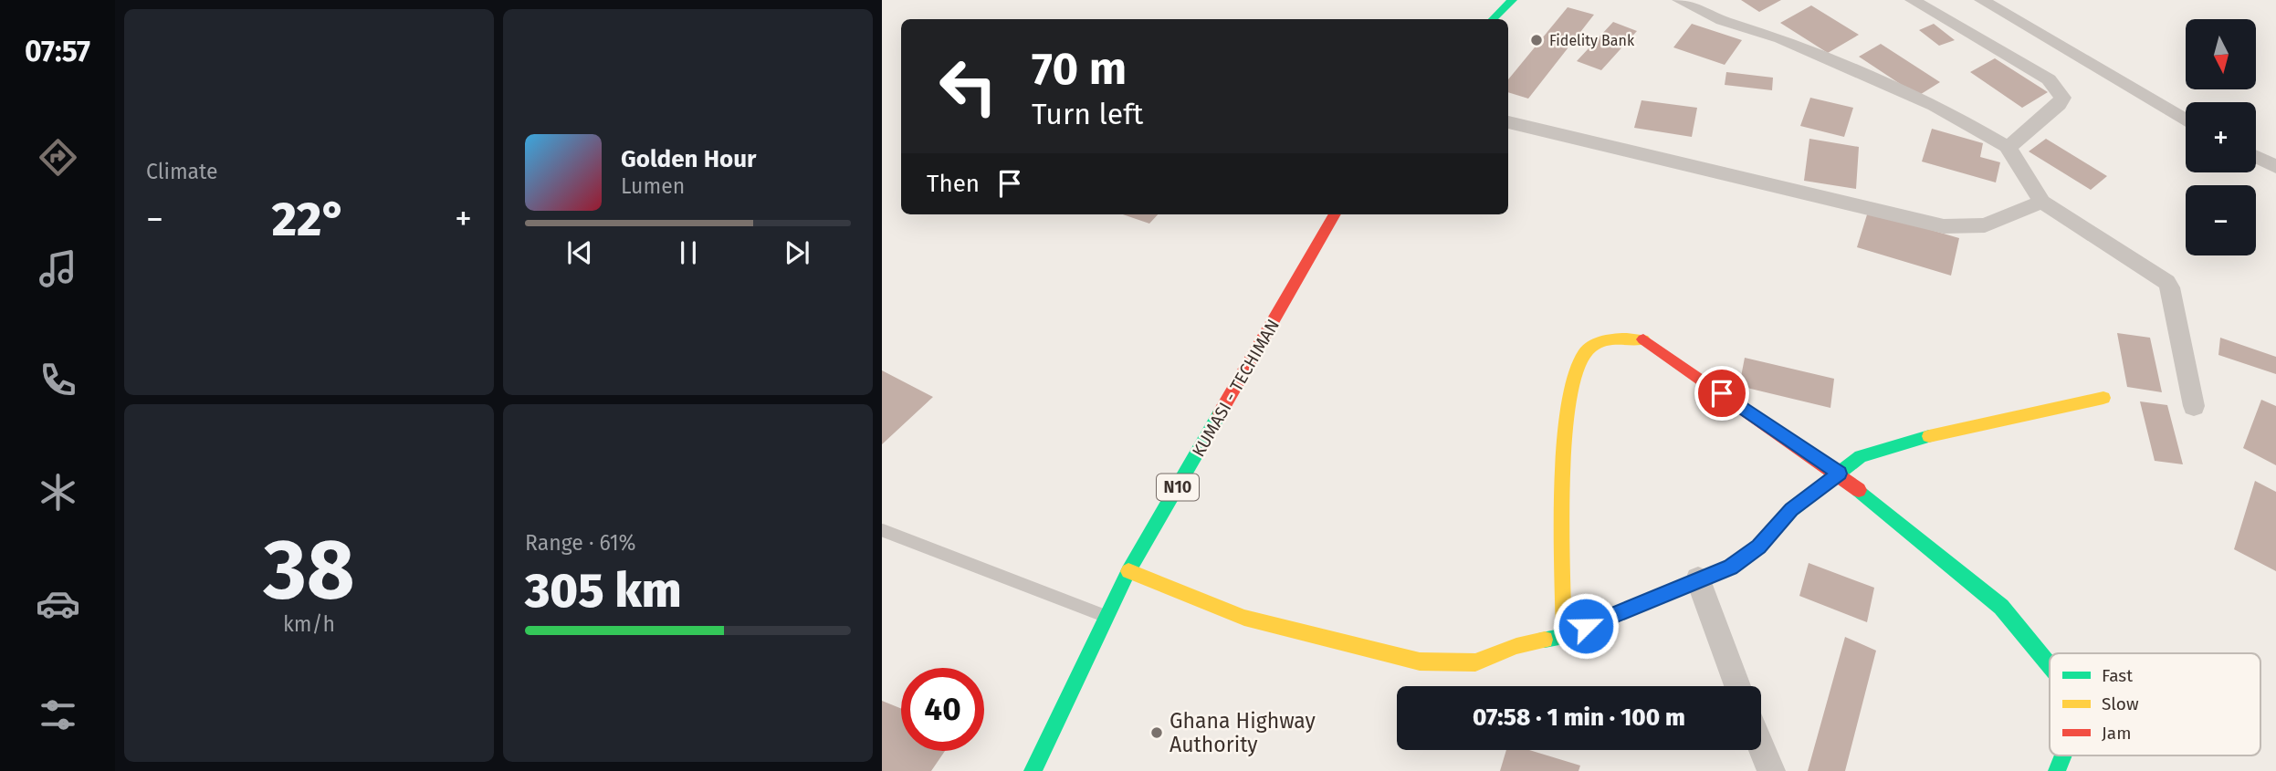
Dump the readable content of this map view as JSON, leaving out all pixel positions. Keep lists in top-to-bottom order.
{
  "streets": {
    "main road": ["KUMASI - TECHIMAN", "N10"]
  },
  "places": ["Fidelity Bank", "Ghana Highway Authority"],
  "legend": ["Fast", "Slow", "Jam"],
  "north": "bottom",
  "page": {
    "tabs": "07:57",
    "tile": [
      "Climate",
      ["38", "km/h"],
      ["Range · 61%", "305 km"]
    ],
    "map_buttons": ["+", "−"],
    "turn": ["70 m", "Turn left"],
    "song": ["Golden Hour", "Lumen"],
    "then": "Then",
    "heat": ["−", "22°", "+"],
    "limit": "40",
    "trip": "07:58 · 1 min · 100 m"
  }
}
